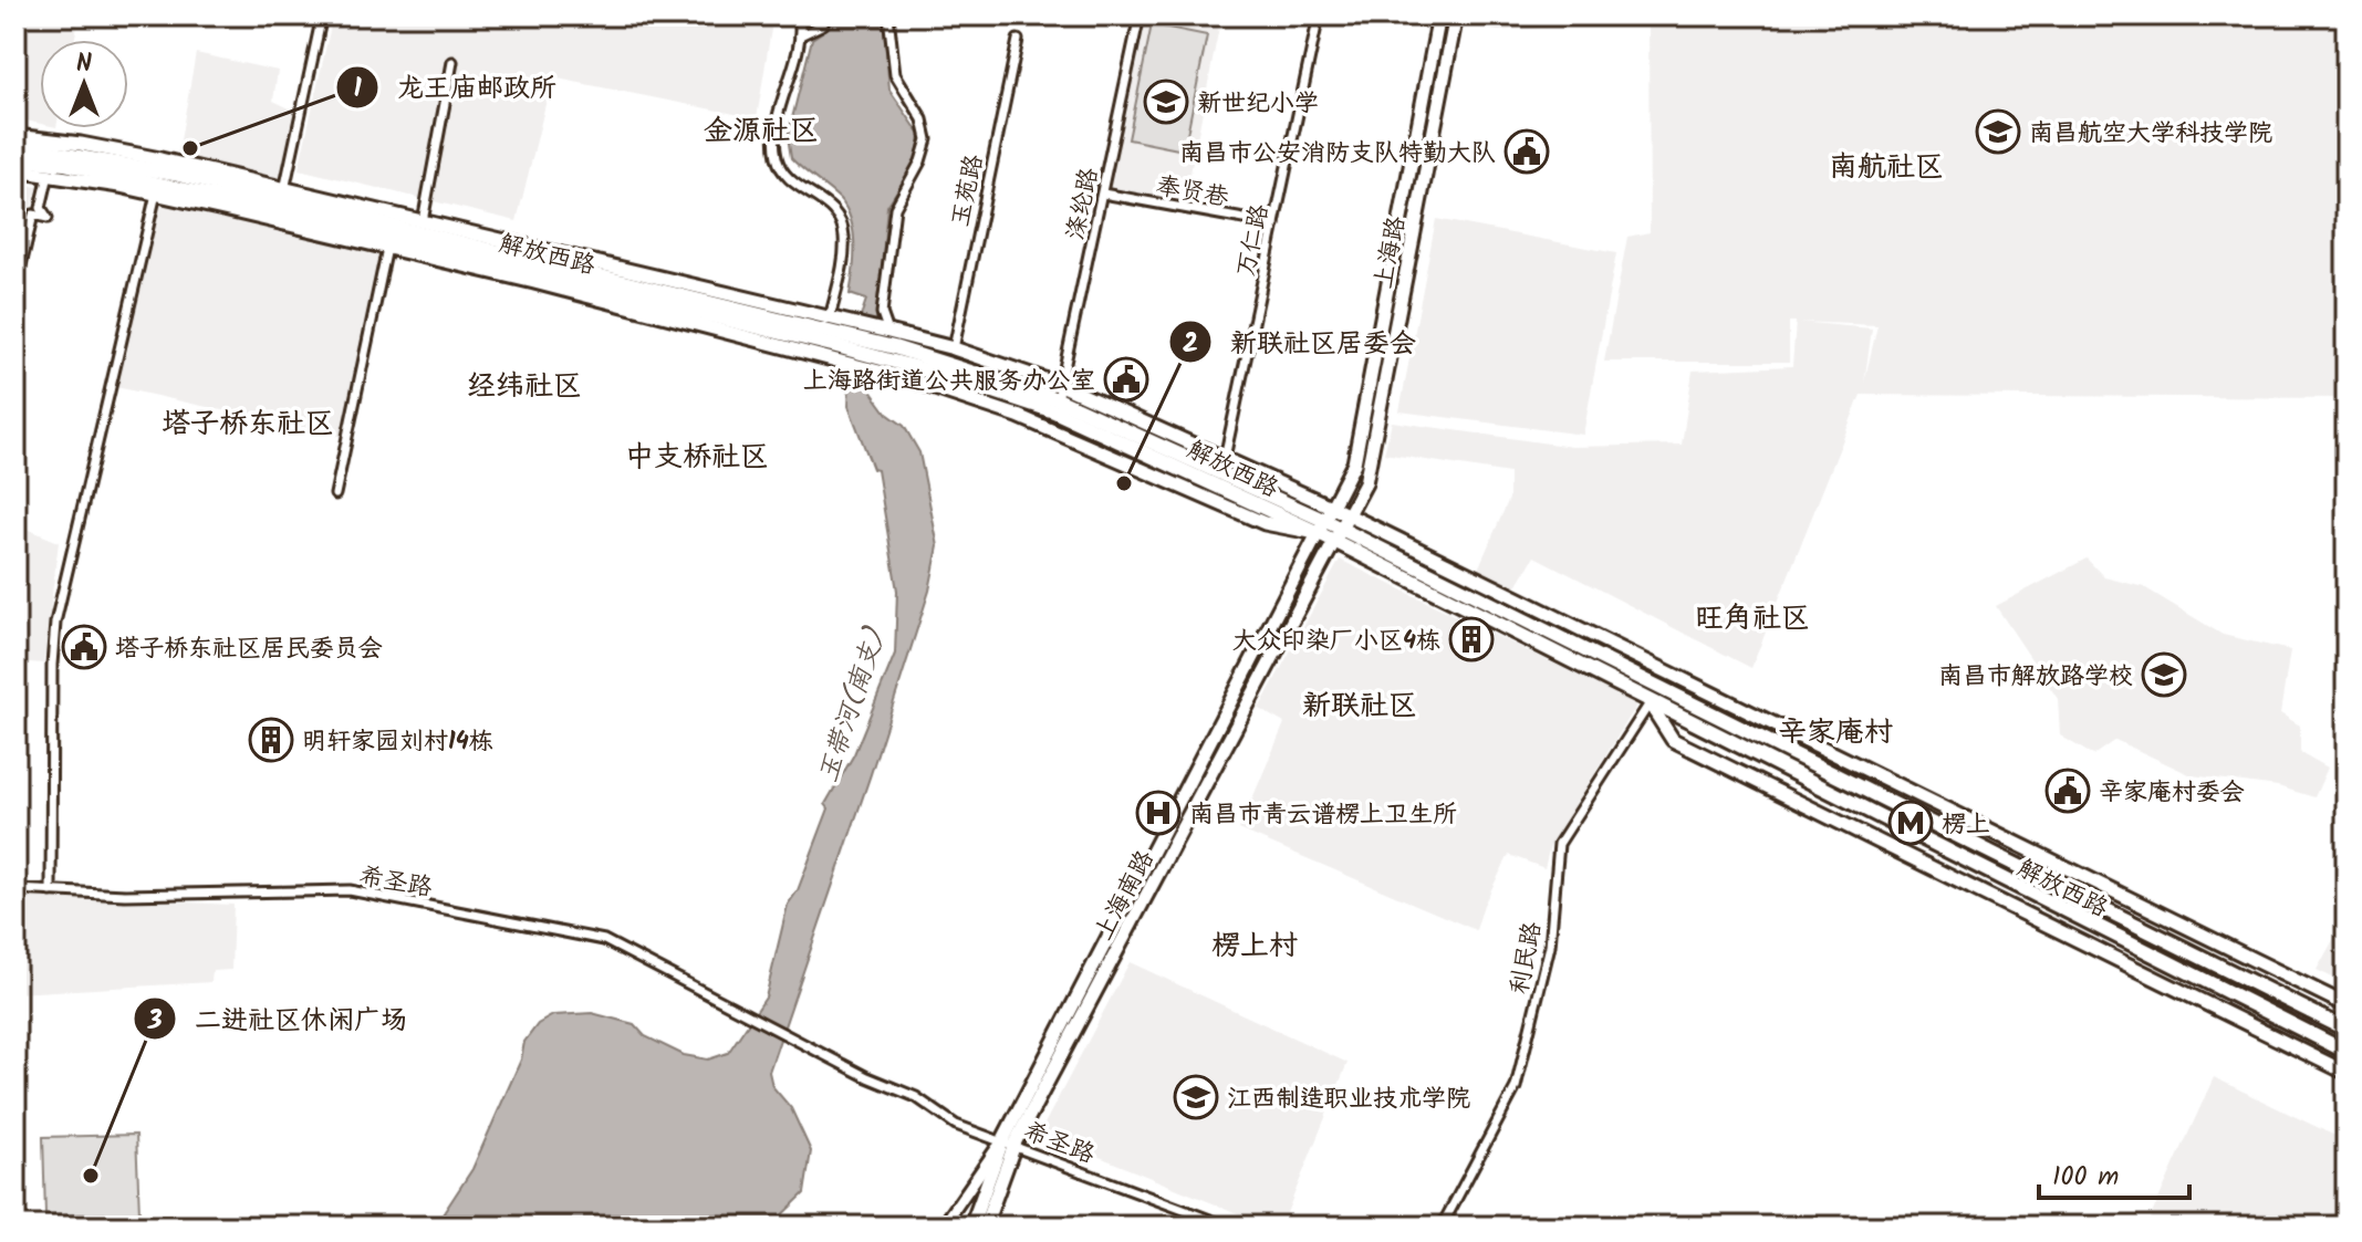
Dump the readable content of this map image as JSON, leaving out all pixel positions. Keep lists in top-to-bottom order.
{
  "streets": {
    "main road": ["上海路", "解放西路", "上海南路"],
    "street": [
      "玉苑路",
      "奉贤巷",
      "涤纶路",
      "万仁路",
      "希圣路",
      "利民路"
    ]
  },
  "crossings": [
    ["奉贤巷", "涤纶路"],
    ["奉贤巷", "万仁路"],
    ["涤纶路", "解放西路"],
    ["万仁路", "解放西路"],
    ["上海路", "解放西路"],
    ["上海路", "上海南路"],
    ["解放西路", "上海南路"],
    ["解放西路", "利民路"],
    ["希圣路", "上海南路"]
  ],
  "districts": [
    "金源社区",
    "南航社区",
    "经纬社区",
    "塔子桥东社区",
    "中支桥社区",
    "旺角社区",
    "新联社区",
    "辛家庵村",
    "楞上村"
  ],
  "water": ["玉带河(南支)"],
  "places": {
    "school or university": [
      "新世纪小学",
      "南昌航空大学科技学院",
      "南昌市解放路学校",
      "江西制造职业技术学院"
    ],
    "other": ["龙王庙邮政所", "新联社区居委会", "二进社区休闲广场"],
    "public building": [
      "南昌市公安消防支队特勤大队",
      "上海路街道公共服务办公室",
      "塔子桥东社区居民委员会",
      "辛家庵村委会"
    ],
    "building": ["大众印染厂小区4栋", "明轩家园刘村14栋"],
    "hospital": ["南昌市青云谱楞上卫生所"],
    "metro station": ["楞上"]
  },
  "scale_bar": "100 m",
  "north": "top"
}
